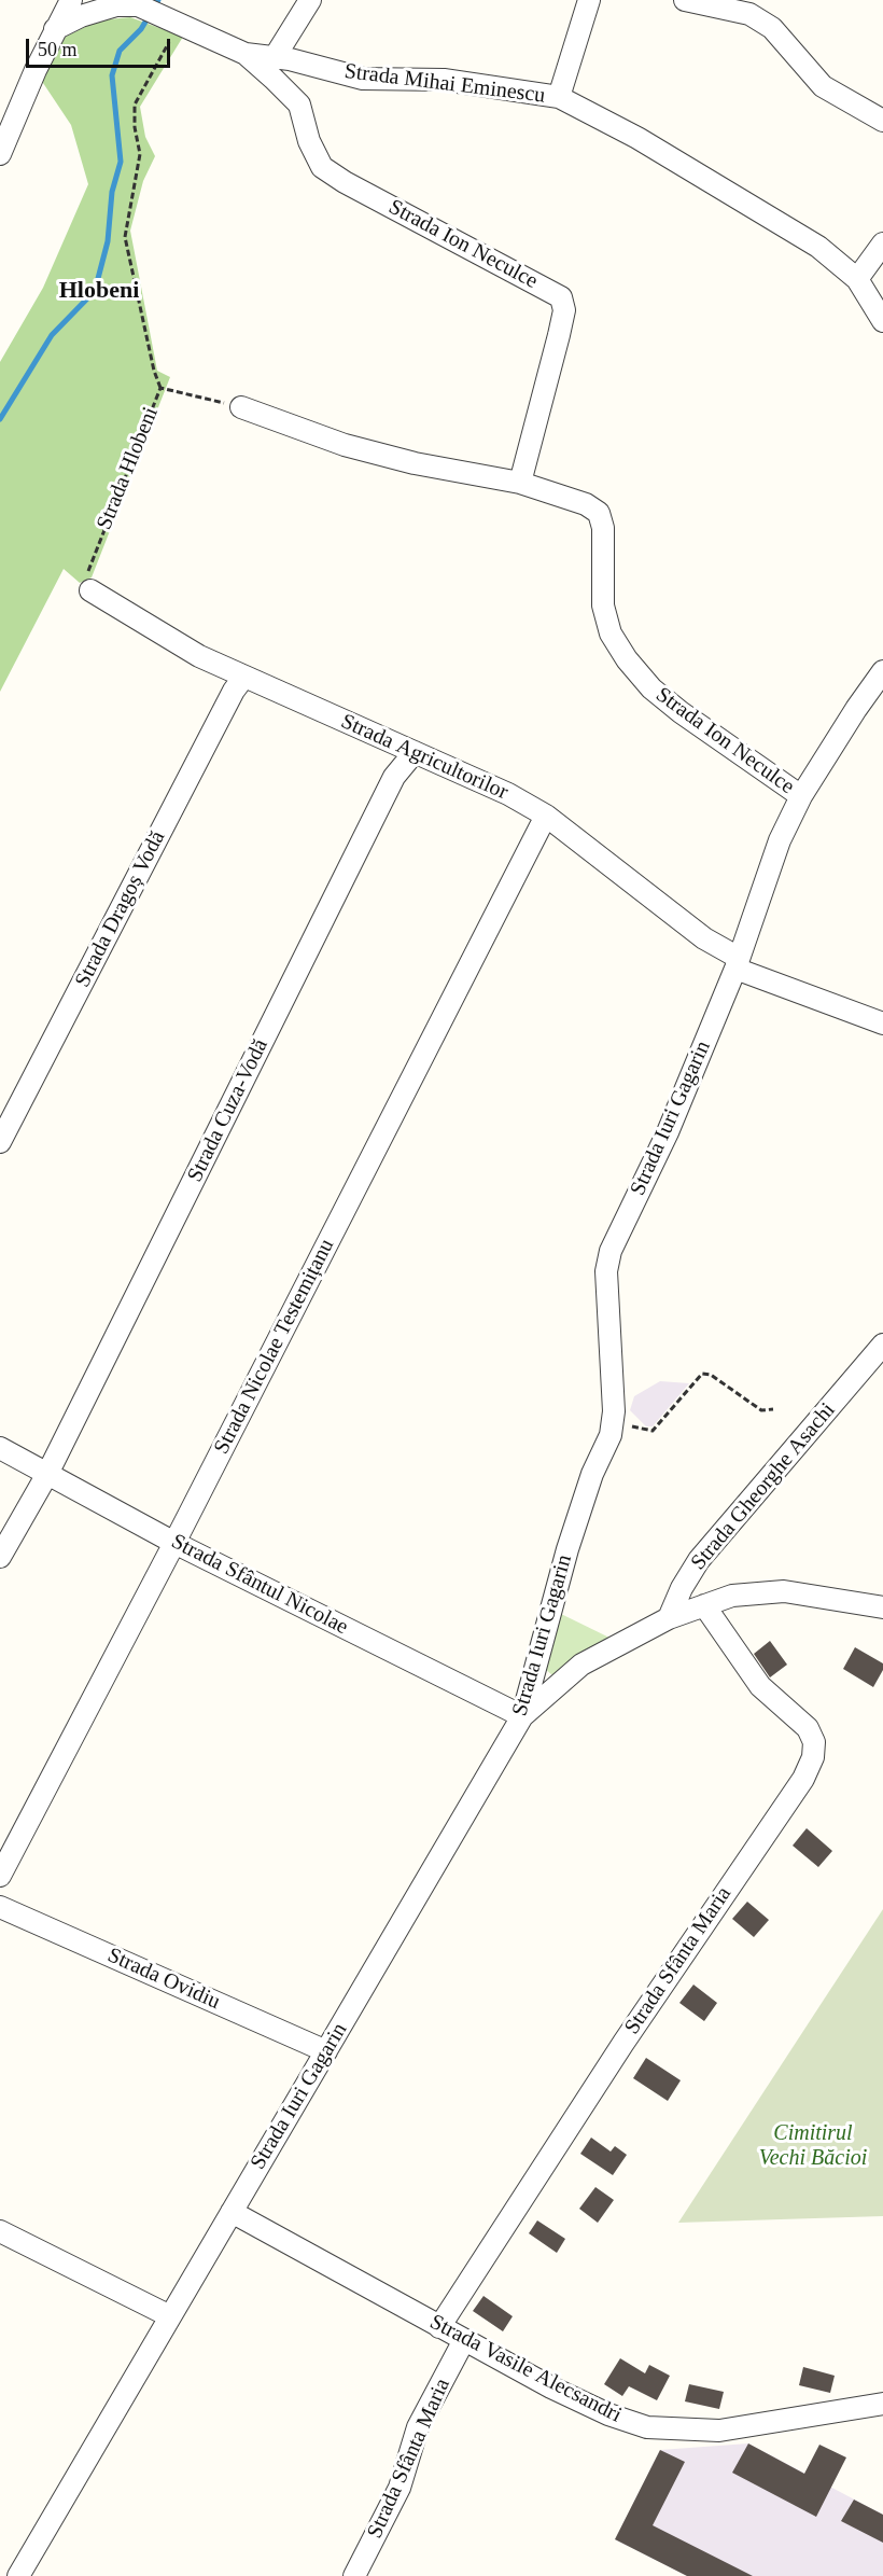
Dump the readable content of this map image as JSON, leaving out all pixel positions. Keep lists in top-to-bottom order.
{
  "streets": {
    "street": [
      "Strada Mihai Eminescu",
      "Strada Ion Neculce",
      "Strada Agricultorilor",
      "Strada Dragoș Vodă",
      "Strada Cuza-Vodă",
      "Strada Iuri Gagarin",
      "Strada Nicolae Testemițanu",
      "Strada Gheorghe Asachi",
      "Strada Sfântul Nicolae",
      "Strada Sfânta Maria",
      "Strada Ovidiu",
      "Strada Vasile Alecsandri"
    ],
    "path": ["Strada Hlobeni"]
  },
  "crossings": [
    ["Strada Ion Neculce", "Strada Hlobeni"],
    ["Strada Ion Neculce", "Strada Iuri Gagarin"],
    ["Strada Hlobeni", "Strada Agricultorilor"],
    ["Strada Agricultorilor", "Strada Dragoș Vodă"],
    ["Strada Agricultorilor", "Strada Cuza-Vodă"],
    ["Strada Agricultorilor", "Strada Iuri Gagarin"],
    ["Strada Agricultorilor", "Strada Nicolae Testemițanu"],
    ["Strada Cuza-Vodă", "Strada Sfântul Nicolae"],
    ["Strada Iuri Gagarin", "Strada Sfântul Nicolae"],
    ["Strada Iuri Gagarin", "Strada Ovidiu"],
    ["Strada Iuri Gagarin", "Strada Vasile Alecsandri"],
    ["Strada Nicolae Testemițanu", "Strada Sfântul Nicolae"],
    ["Strada Sfânta Maria", "Strada Vasile Alecsandri"]
  ],
  "districts": ["Hlobeni"],
  "parks": ["Cimitirul Vechi Băcioi"],
  "scale_bar": "50 m"
}
